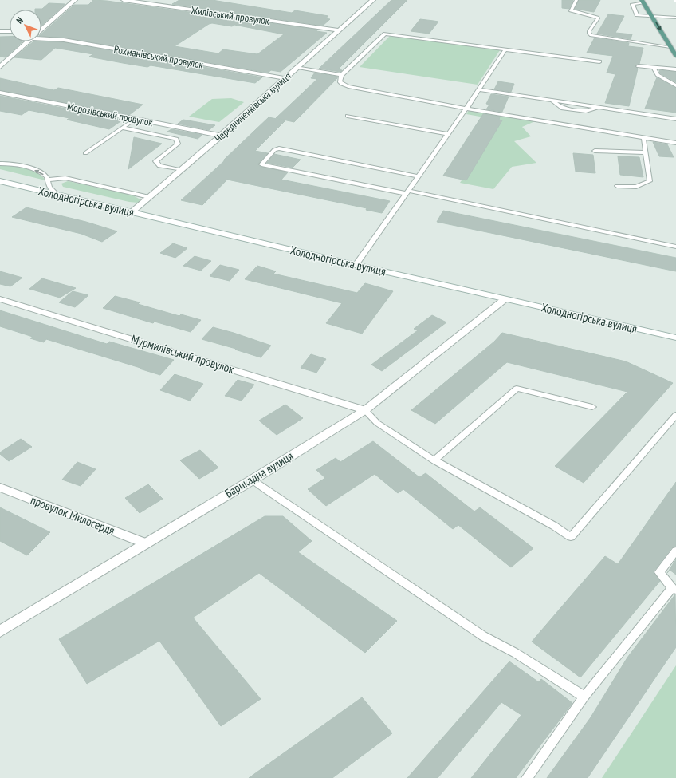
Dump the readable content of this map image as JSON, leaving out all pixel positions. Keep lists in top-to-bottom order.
{
  "streets": {
    "street": [
      "Жилівський провулок",
      "Рохманівський провулок",
      "Чередниченківська вулиця",
      "Морозівський провулок",
      "Холодногірська вулиця",
      "Мурмилівський провулок",
      "Барикадна вулиця",
      "провулок Милосердя"
    ]
  },
  "crossings": [
    ["Жилівський провулок", "Чередниченківська вулиця"],
    ["Рохманівський провулок", "Чередниченківська вулиця"],
    ["Чередниченківська вулиця", "Морозівський провулок"],
    ["Чередниченківська вулиця", "Холодногірська вулиця"],
    ["Холодногірська вулиця", "Барикадна вулиця"],
    ["Мурмилівський провулок", "Барикадна вулиця"],
    ["Барикадна вулиця", "провулок Милосердя"]
  ],
  "north": "top left"
}
